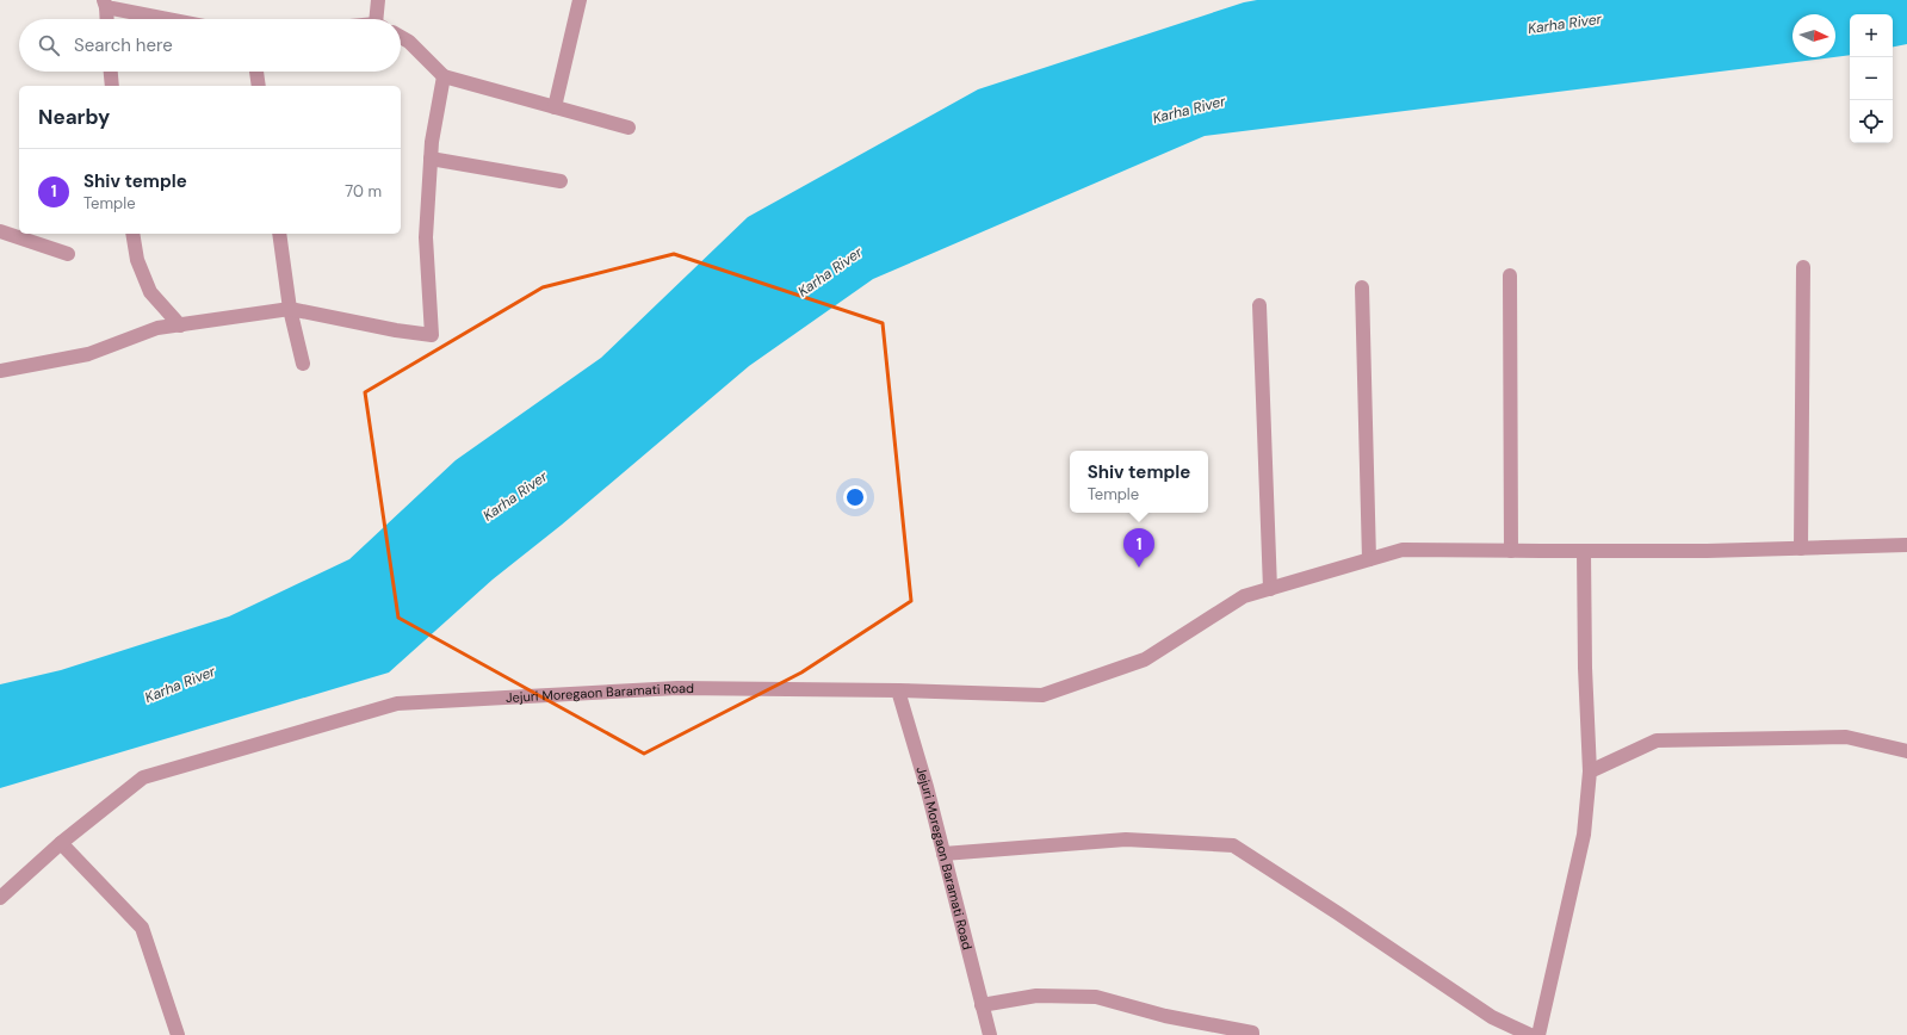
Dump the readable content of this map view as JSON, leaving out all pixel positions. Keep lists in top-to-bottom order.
{
  "streets": {
    "street": ["Jejuri Moregaon Baramati Road"]
  },
  "water": ["Karha River"],
  "north": "right",
  "page": {
    "map_buttons": ["+", "−"],
    "search": "Search here",
    "heading": "Nearby",
    "list": [
      {
        "mark": "1",
        "name": "Shiv temple",
        "note": "Temple",
        "value": "70 m"
      }
    ],
    "popup": ["Shiv temple", "Temple"],
    "pins": "1"
  }
}
